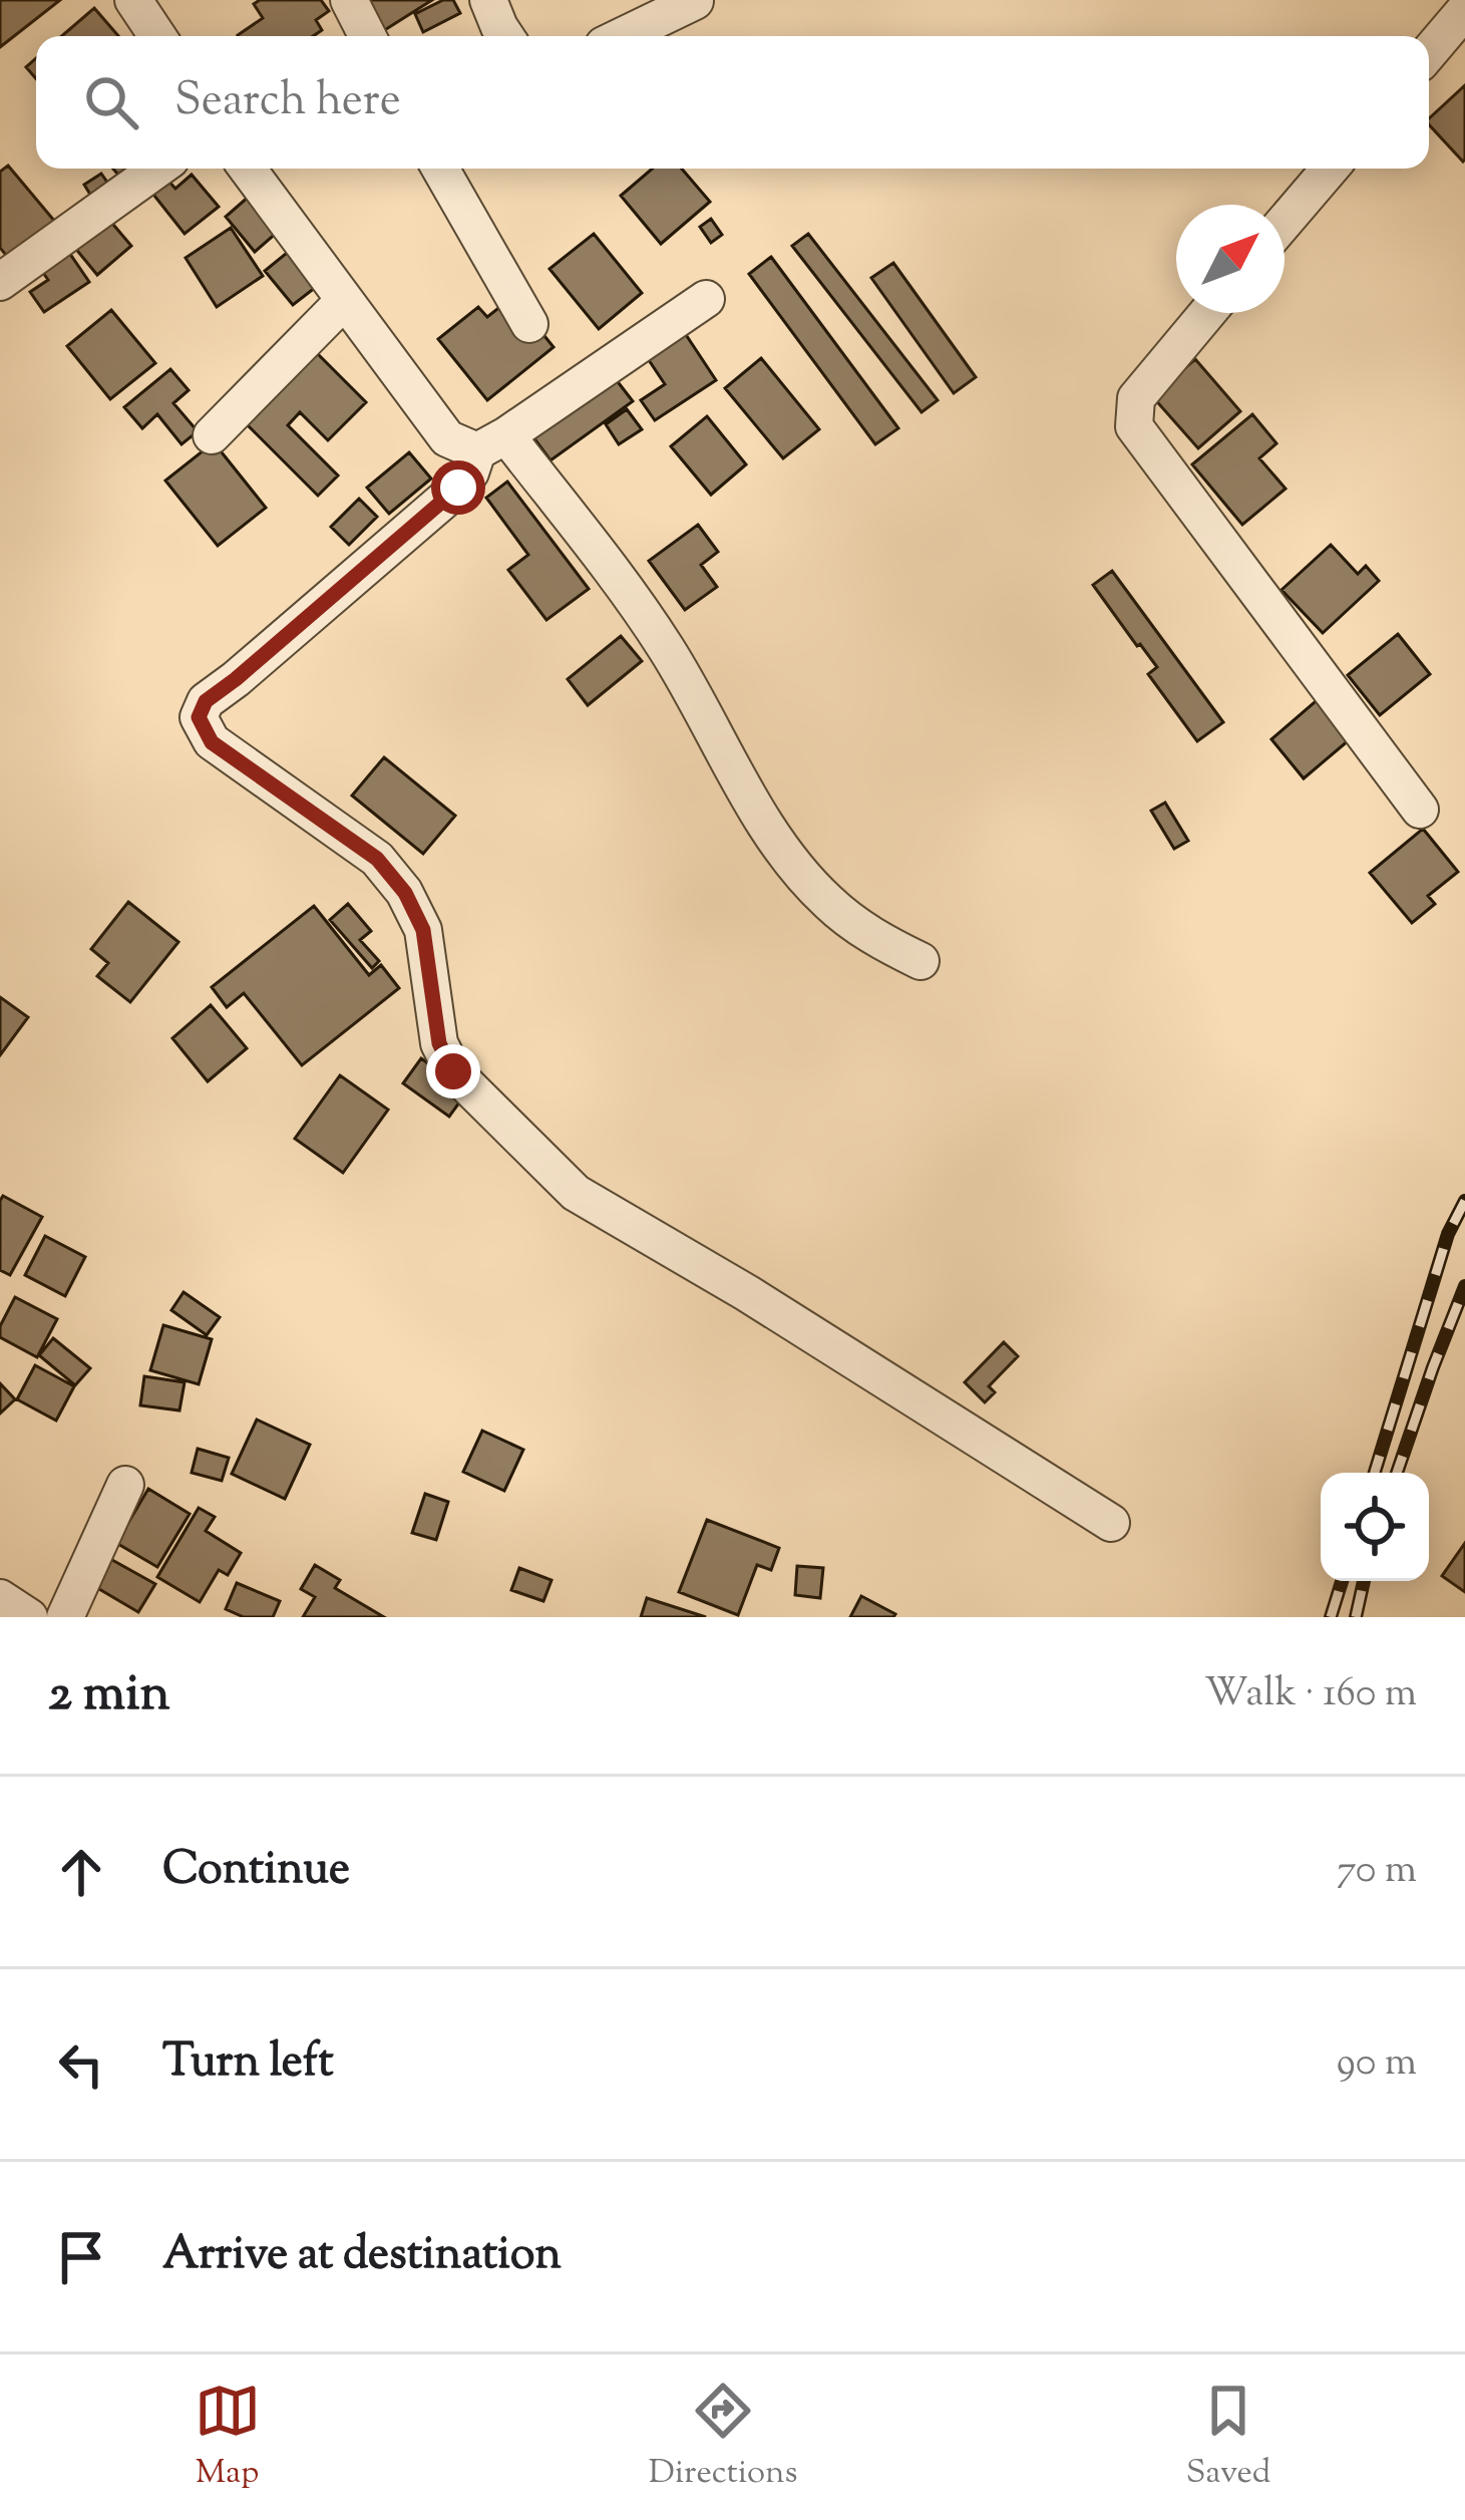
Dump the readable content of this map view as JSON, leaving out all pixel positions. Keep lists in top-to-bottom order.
{
  "north": "top right",
  "page": {
    "search": "Search here",
    "heading": ["2 min", "Walk · 160 m"],
    "list": [
      ["Continue", "70 m"],
      ["Turn left", "90 m"],
      "Arrive at destination"
    ],
    "nav": ["Map", "Directions", "Saved"]
  }
}
